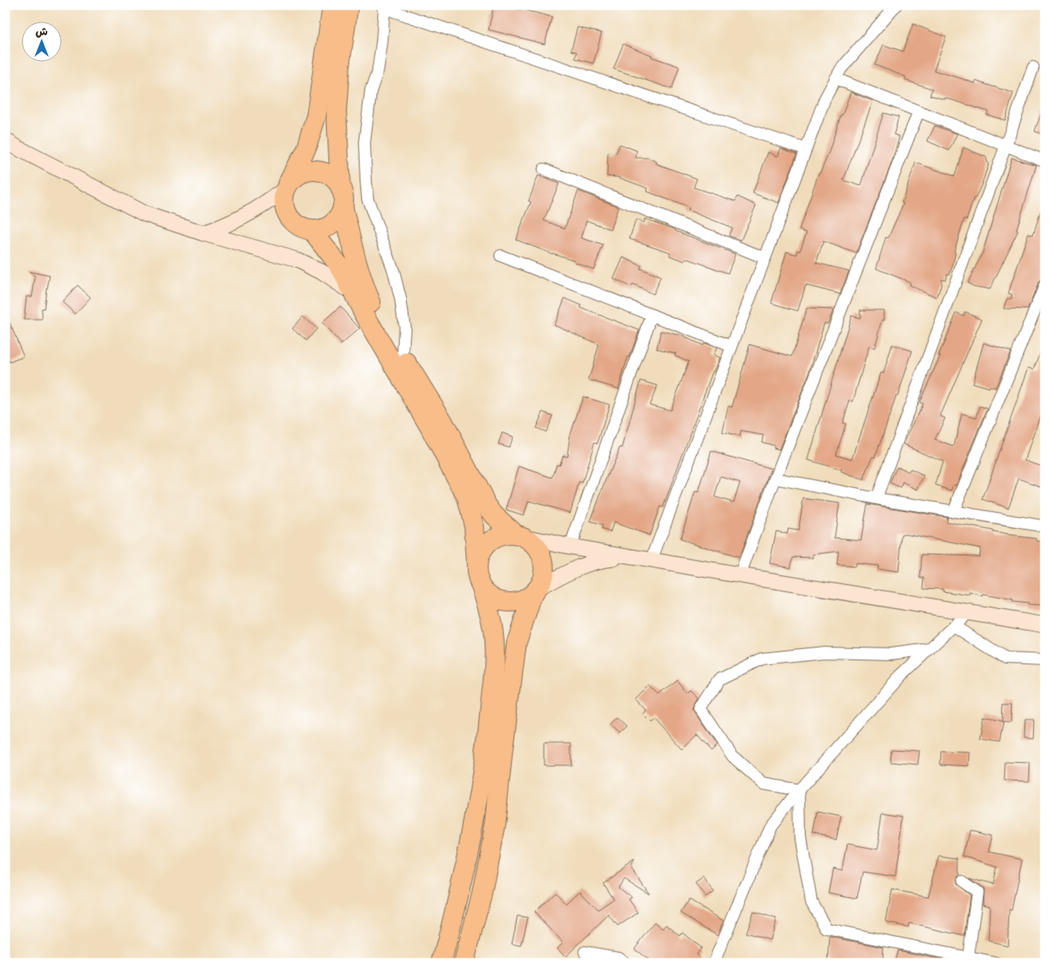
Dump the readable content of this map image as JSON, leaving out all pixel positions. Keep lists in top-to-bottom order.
{
  "north": "top"
}
